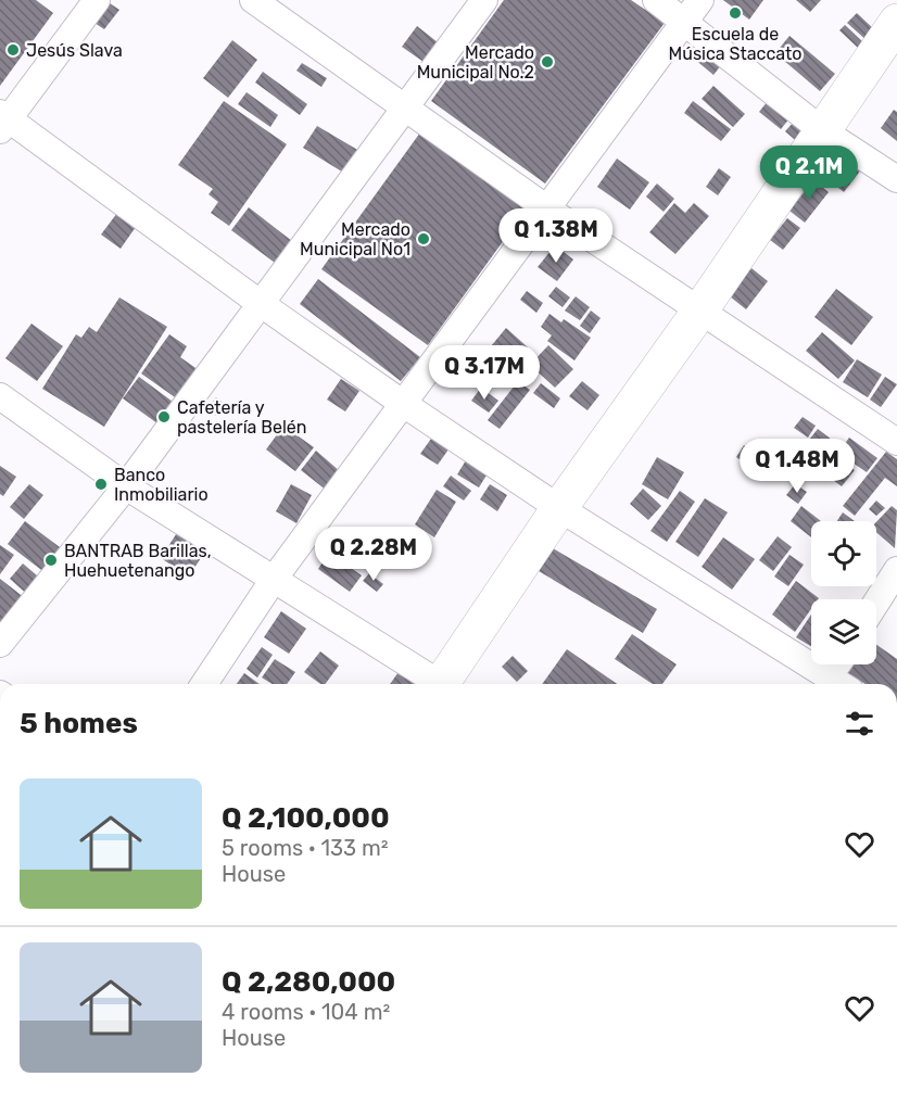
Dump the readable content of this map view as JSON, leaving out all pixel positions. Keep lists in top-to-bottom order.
{
  "places": [
    "Escuela de Música Staccato",
    "Jesús Slava",
    "Mercado Municipal No.2",
    "Mercado Municipal No1",
    "Cafetería y pastelería Belén",
    "Banco Inmobiliario",
    "BANTRAB Barillas, Huehuetenango"
  ],
  "page": {
    "price": [
      "Q 2.1M",
      "Q 1.38M",
      "Q 3.17M",
      "Q 1.48M",
      "Q 2.28M"
    ],
    "heading": "5 homes",
    "list": [
      {
        "name": "Q 2,100,000",
        "note": "5 rooms · 133 m² · House"
      },
      {
        "name": "Q 2,280,000",
        "note": "4 rooms · 104 m² · House"
      }
    ]
  }
}
